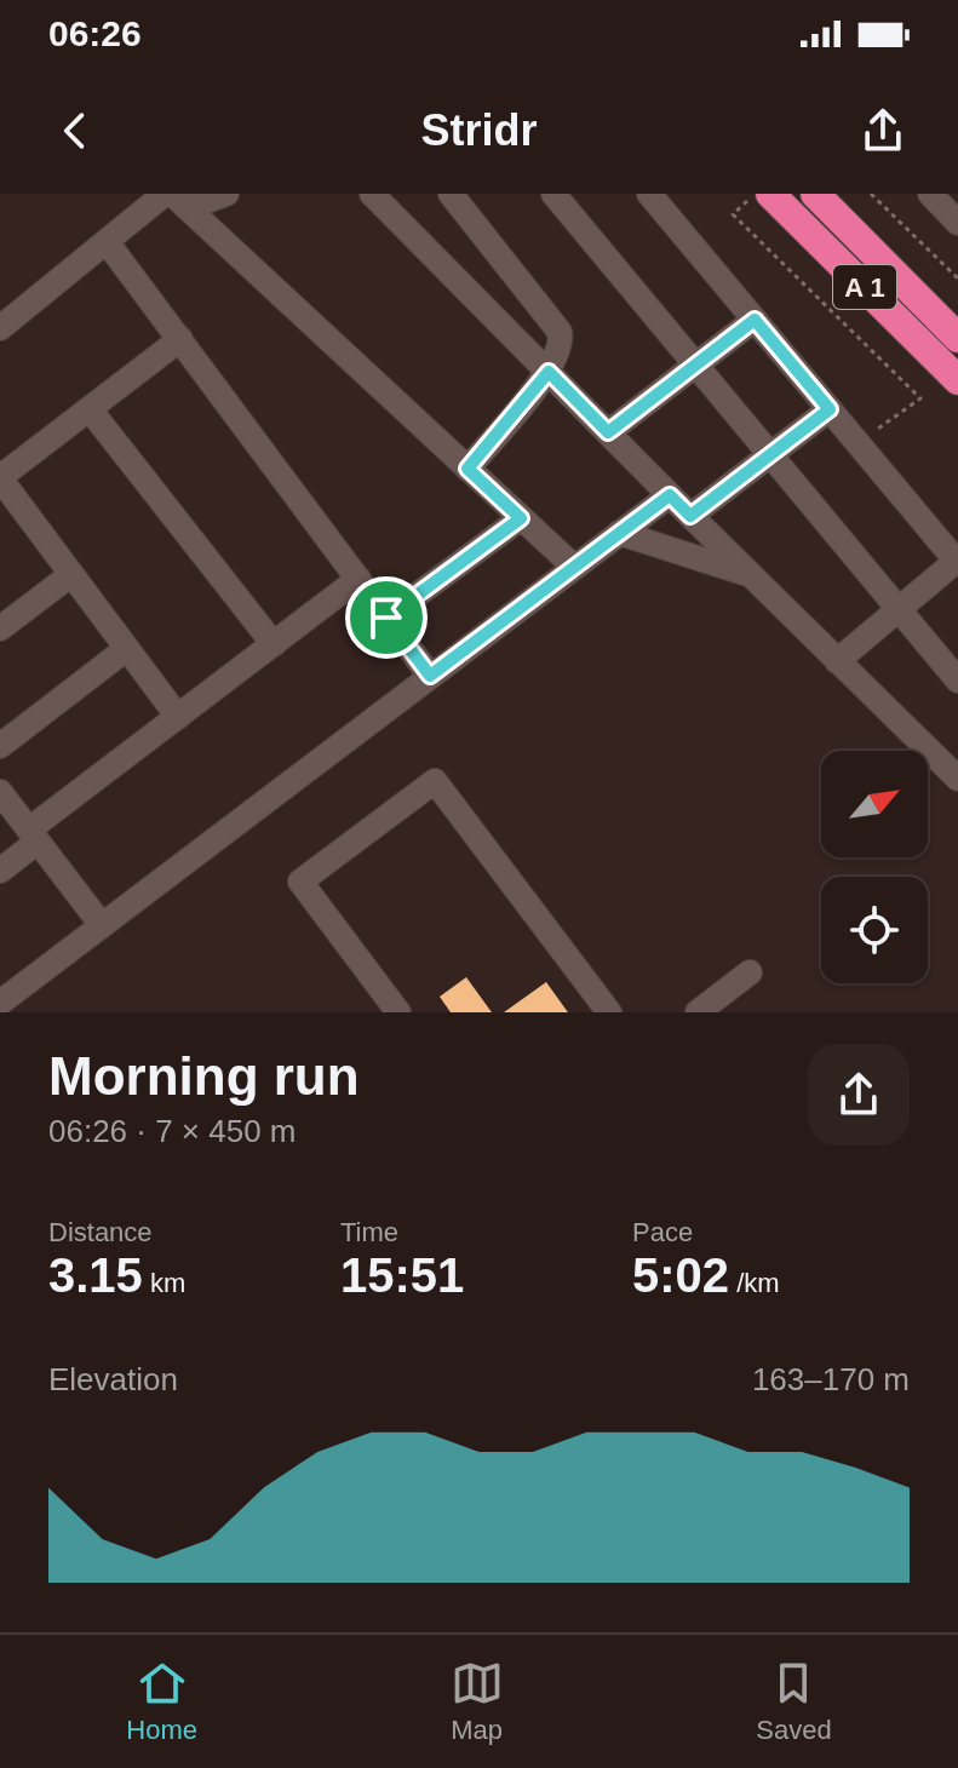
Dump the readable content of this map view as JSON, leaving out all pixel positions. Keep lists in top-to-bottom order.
{
  "streets": {
    "highway": ["A 1"]
  },
  "north": "top right",
  "page": {
    "status": "06:26",
    "header": "Stridr",
    "heading": ["Morning run", "06:26 · 7 × 450 m"],
    "stats": [
      ["Distance", "3.15 km"],
      ["Time", "15:51"],
      ["Pace", "5:02 /km"]
    ],
    "chart": ["Elevation", "163–170 m"],
    "tabs": ["Home", "Map", "Saved"]
  }
}
